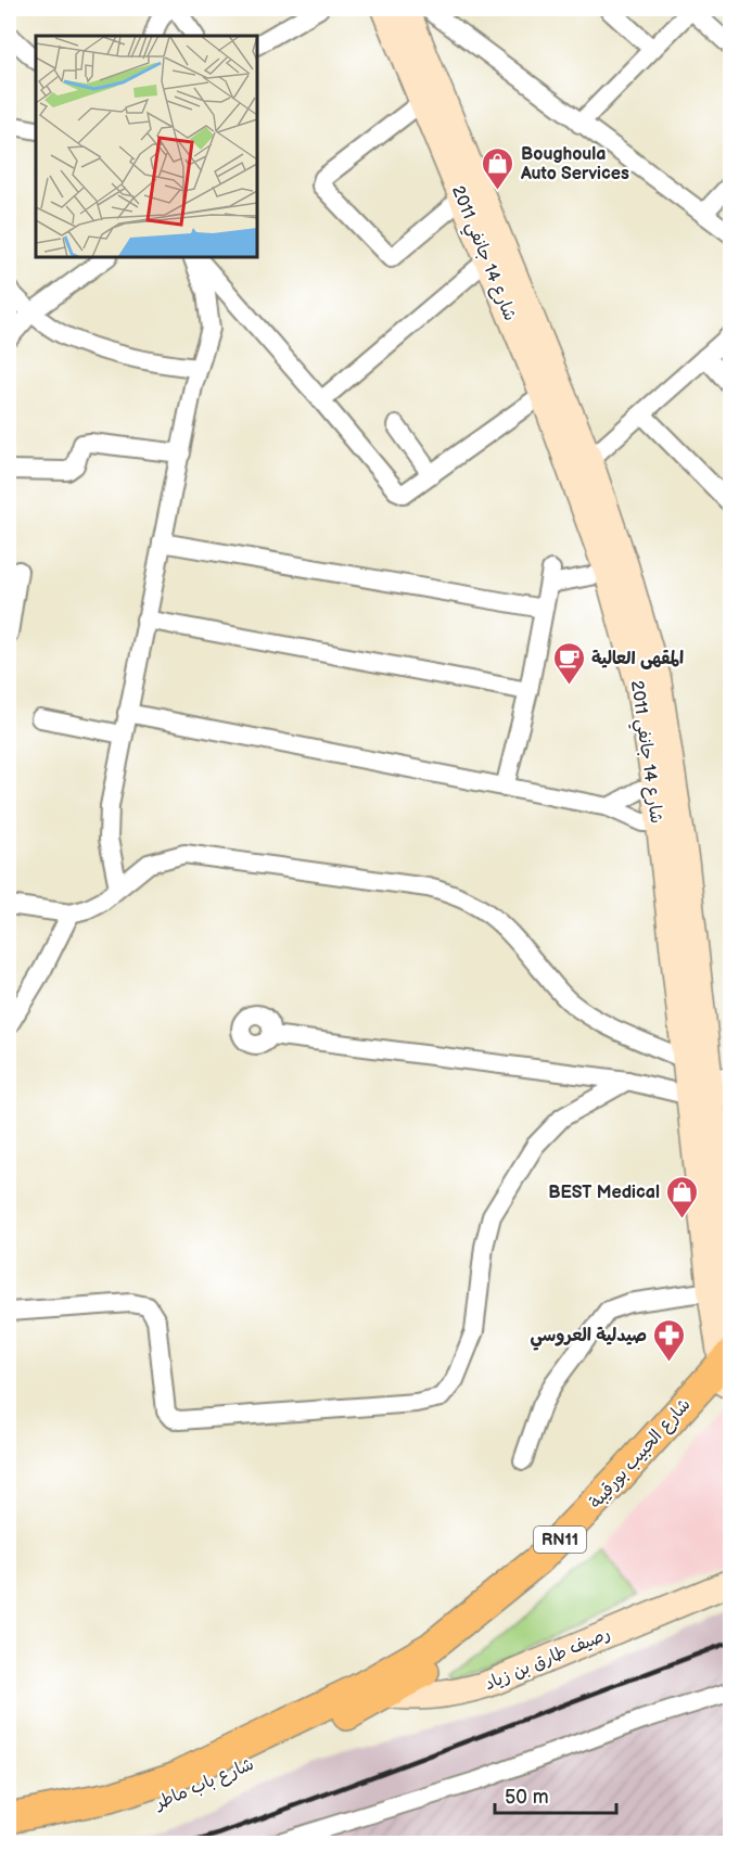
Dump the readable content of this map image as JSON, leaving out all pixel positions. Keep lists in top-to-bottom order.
{
  "streets": {
    "main road": [
      "شارع 14 جانفي 2011",
      "شارع الحبيب بورقيبة",
      "RN11",
      "رصيف طارق بن زياد",
      "شارع باب ماطر"
    ]
  },
  "crossings": [
    ["شارع 14 جانفي 2011", "شارع الحبيب بورقيبة"],
    ["شارع الحبيب بورقيبة", "رصيف طارق بن زياد"],
    ["شارع الحبيب بورقيبة", "شارع باب ماطر"],
    ["رصيف طارق بن زياد", "شارع باب ماطر"]
  ],
  "places": {
    "shop": ["Boughoula Auto Services", "BEST Medical"],
    "cafe": ["المقهى العالية"],
    "pharmacy": ["صيدلية العروسي"]
  },
  "scale_bar": "50 m"
}
